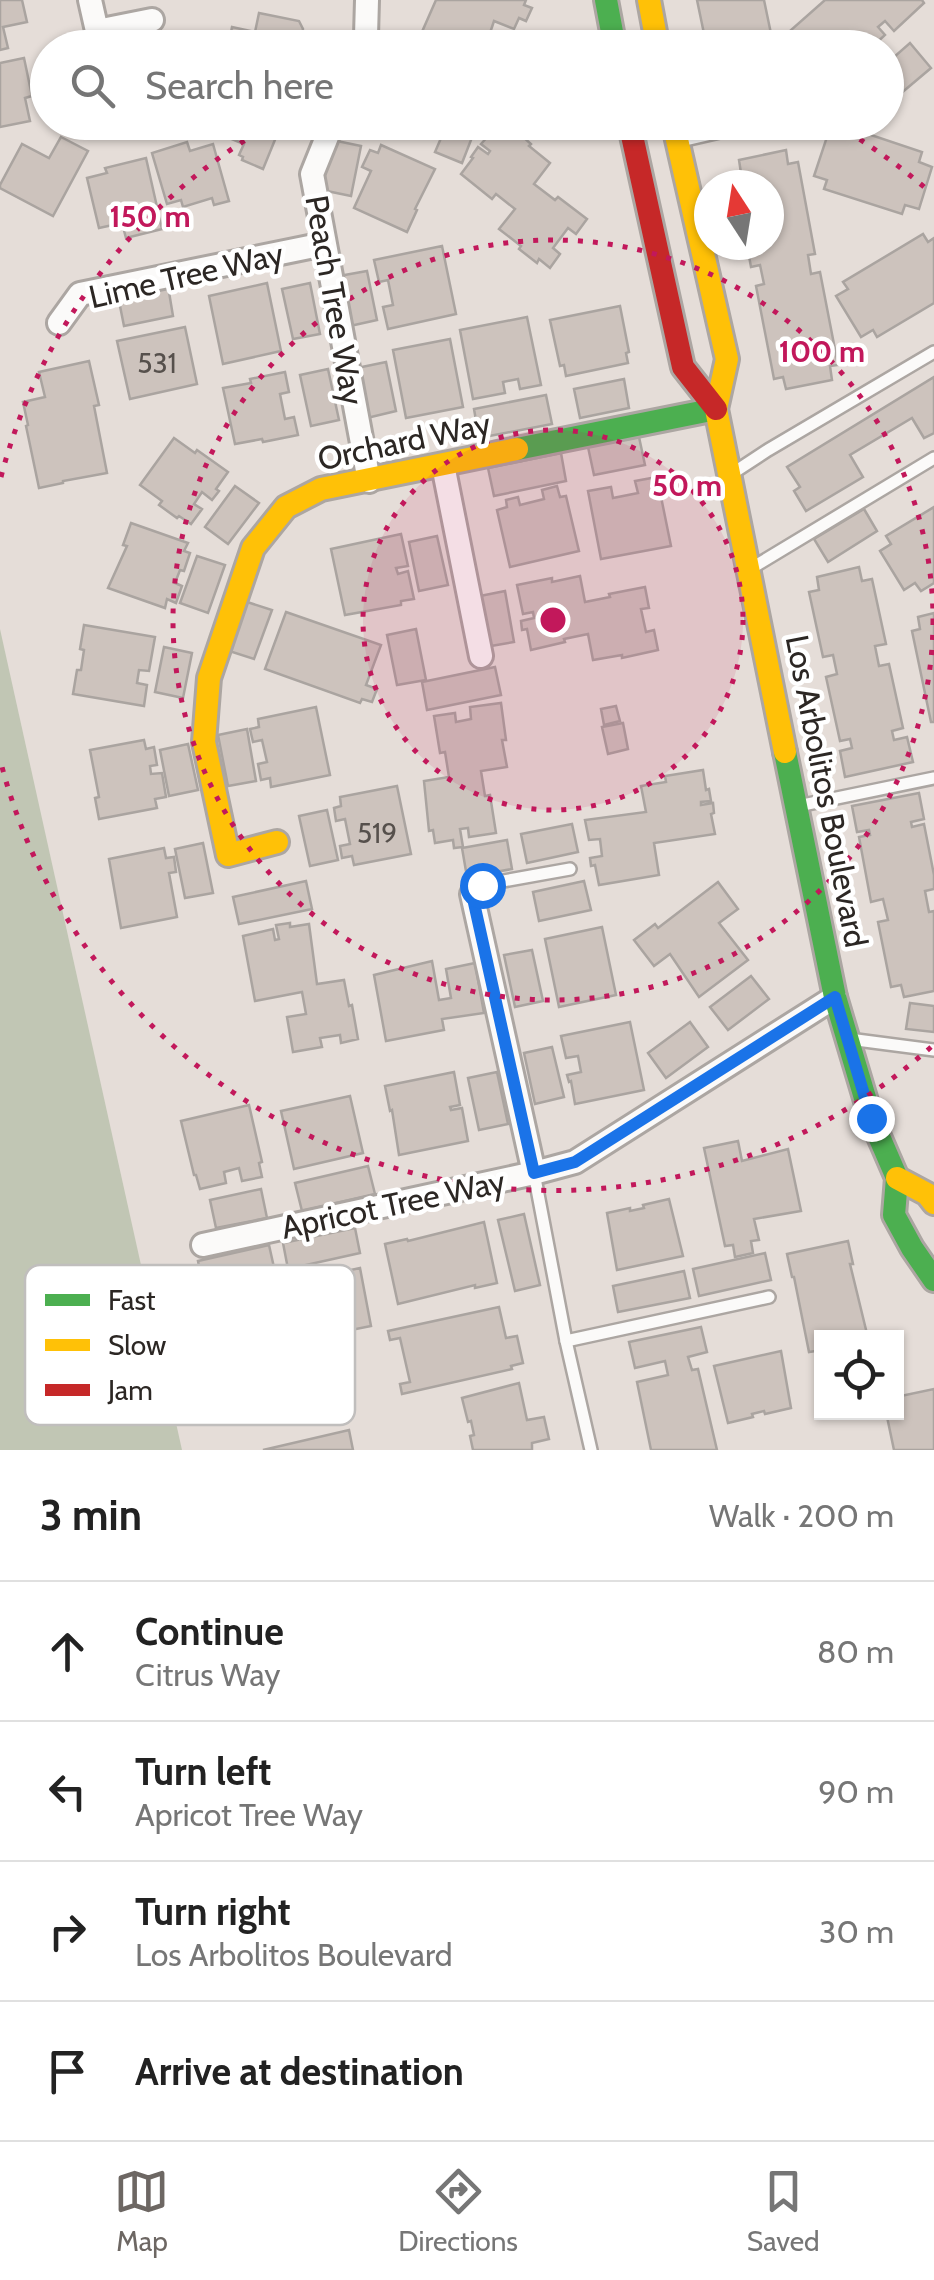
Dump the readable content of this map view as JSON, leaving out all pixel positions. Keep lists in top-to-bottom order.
{
  "streets": {
    "street": [
      "Lime Tree Way",
      "Peach Tree Way",
      "Orchard Way",
      "Los Arbolitos Boulevard",
      "Apricot Tree Way"
    ]
  },
  "crossings": [
    ["Lime Tree Way", "Peach Tree Way"],
    ["Peach Tree Way", "Orchard Way"],
    ["Orchard Way", "Los Arbolitos Boulevard"],
    ["Los Arbolitos Boulevard", "Apricot Tree Way"]
  ],
  "house_numbers": ["531", "519"],
  "legend": ["Fast", "Slow", "Jam"],
  "north": "top",
  "page": {
    "search": "Search here",
    "heading": ["3 min", "Walk · 200 m"],
    "list": [
      ["Continue", "Citrus Way", "80 m"],
      ["Turn left", "Apricot Tree Way", "90 m"],
      ["Turn right", "Los Arbolitos Boulevard", "30 m"],
      "Arrive at destination"
    ],
    "nav": ["Map", "Directions", "Saved"]
  },
  "rings": ["150 m", "100 m", "50 m"]
}
